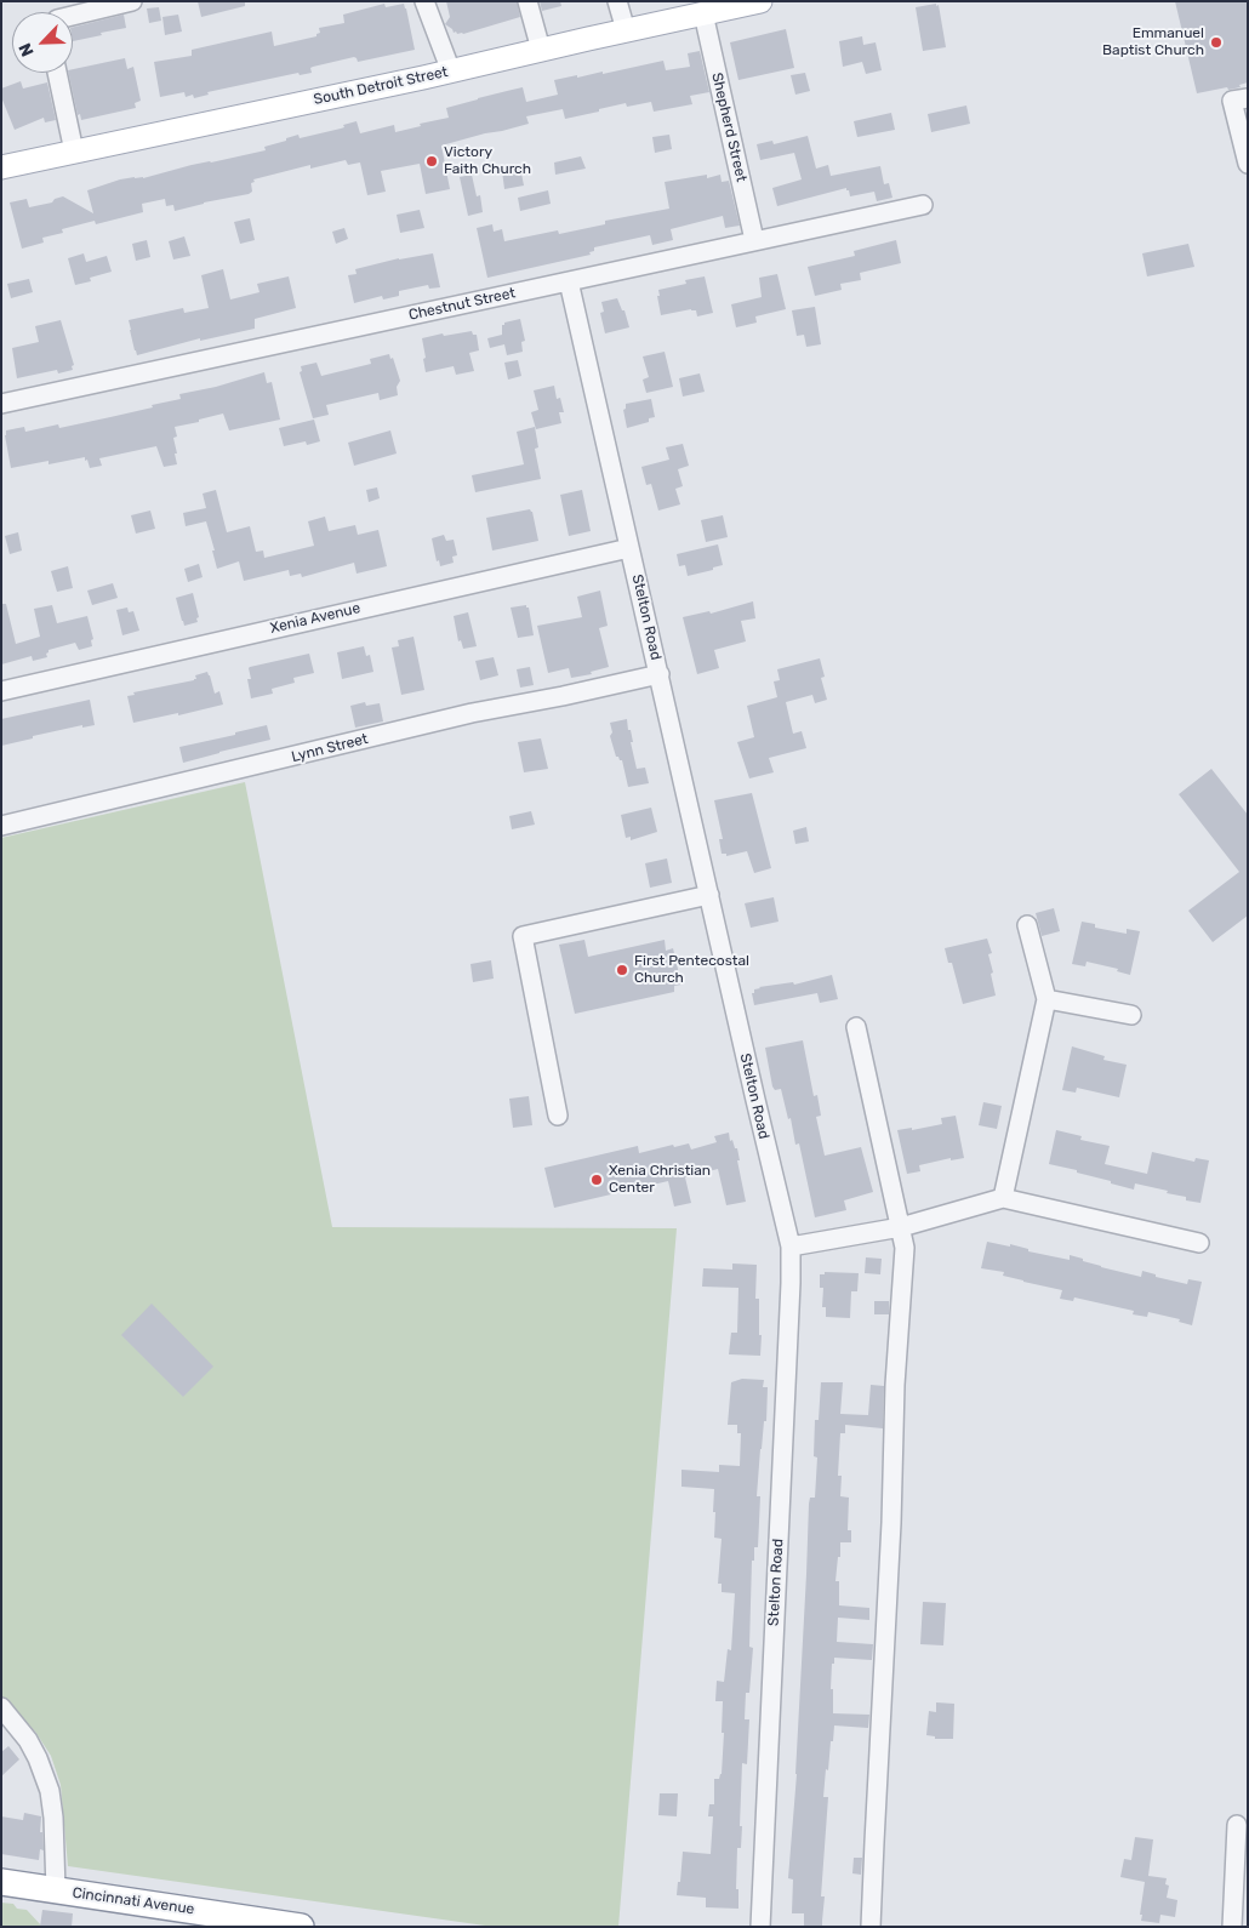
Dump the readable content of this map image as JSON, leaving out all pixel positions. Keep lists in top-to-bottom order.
{
  "streets": {
    "highway": ["Cincinnati Avenue"],
    "main road": ["South Detroit Street"],
    "street": [
      "Shepherd Street",
      "Chestnut Street",
      "Stelton Road",
      "Xenia Avenue",
      "Lynn Street"
    ]
  },
  "crossings": [
    ["South Detroit Street", "Shepherd Street"],
    ["Shepherd Street", "Chestnut Street"],
    ["Chestnut Street", "Stelton Road"],
    ["Stelton Road", "Xenia Avenue"],
    ["Stelton Road", "Lynn Street"]
  ],
  "places": [
    "Emmanuel Baptist Church",
    "Victory Faith Church",
    "First Pentecostal Church",
    "Xenia Christian Center"
  ],
  "north": "bottom left"
}
